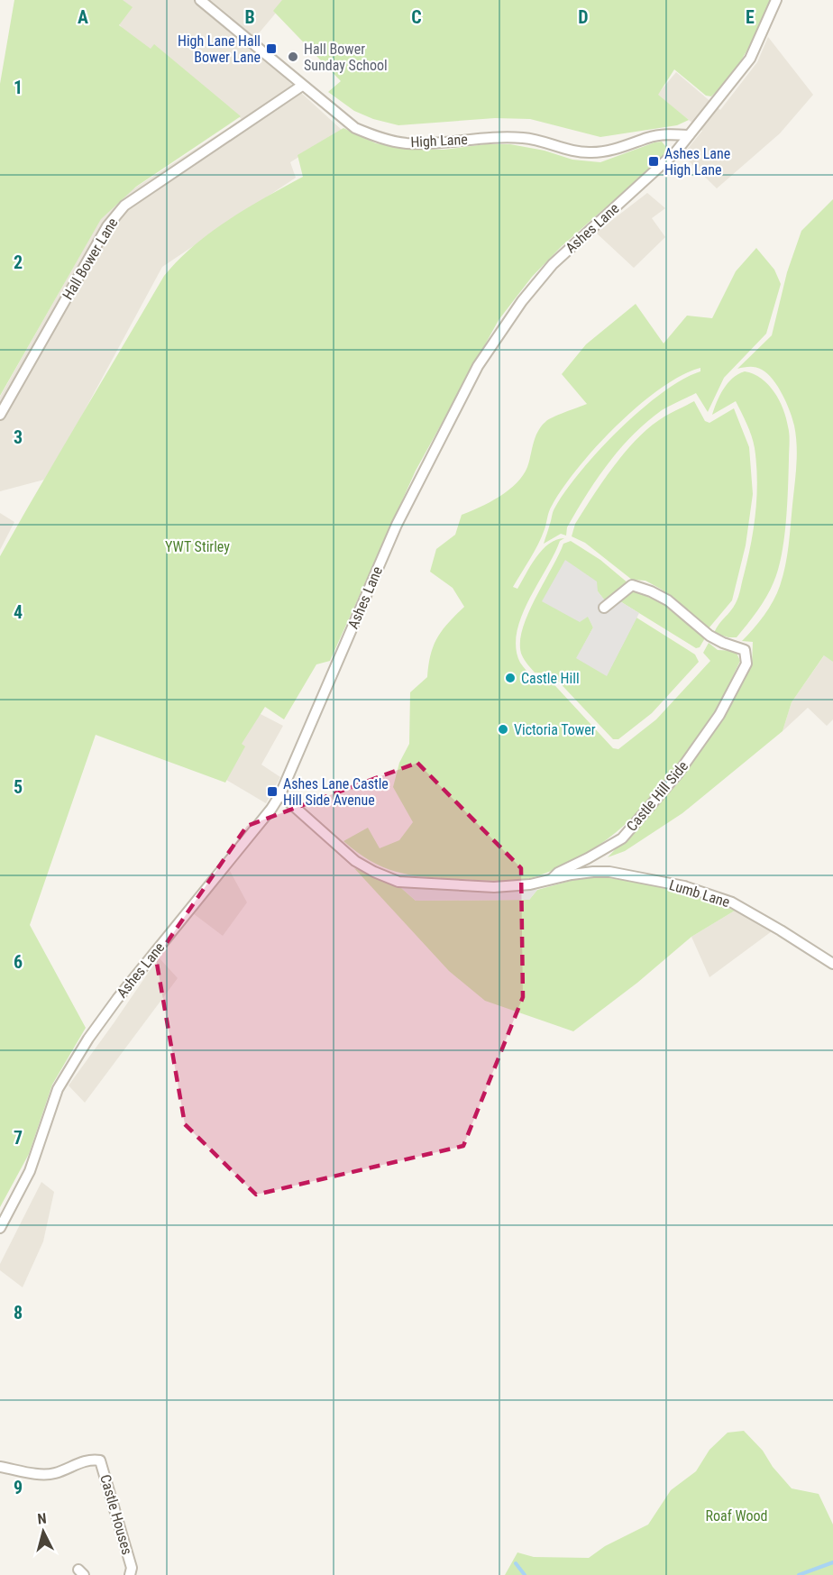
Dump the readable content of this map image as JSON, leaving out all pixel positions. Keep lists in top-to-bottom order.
{
  "streets": {
    "street": [
      "High Lane",
      "Ashes Lane",
      "Hall Bower Lane",
      "Castle Hill Side",
      "Lumb Lane",
      "Castle Houses"
    ]
  },
  "crossings": [
    ["High Lane", "Ashes Lane"],
    ["High Lane", "Hall Bower Lane"],
    ["Ashes Lane", "Castle Hill Side"],
    ["Castle Hill Side", "Lumb Lane"]
  ],
  "parks": ["YWT Stirley", "Roaf Wood"],
  "places": {
    "transit": ["High Lane Hall Bower Lane", "Ashes Lane High Lane", "Ashes Lane Castle Hill Side Avenue"],
    "other": ["Hall Bower Sunday School", "Castle Hill", "Victoria Tower"]
  },
  "north": "top",
  "grid": {
    "columns": [
      "A",
      "B",
      "C",
      "D",
      "E"
    ],
    "rows": [
      "1",
      "2",
      "3",
      "4",
      "5",
      "6",
      "7",
      "8",
      "9"
    ]
  }
}
